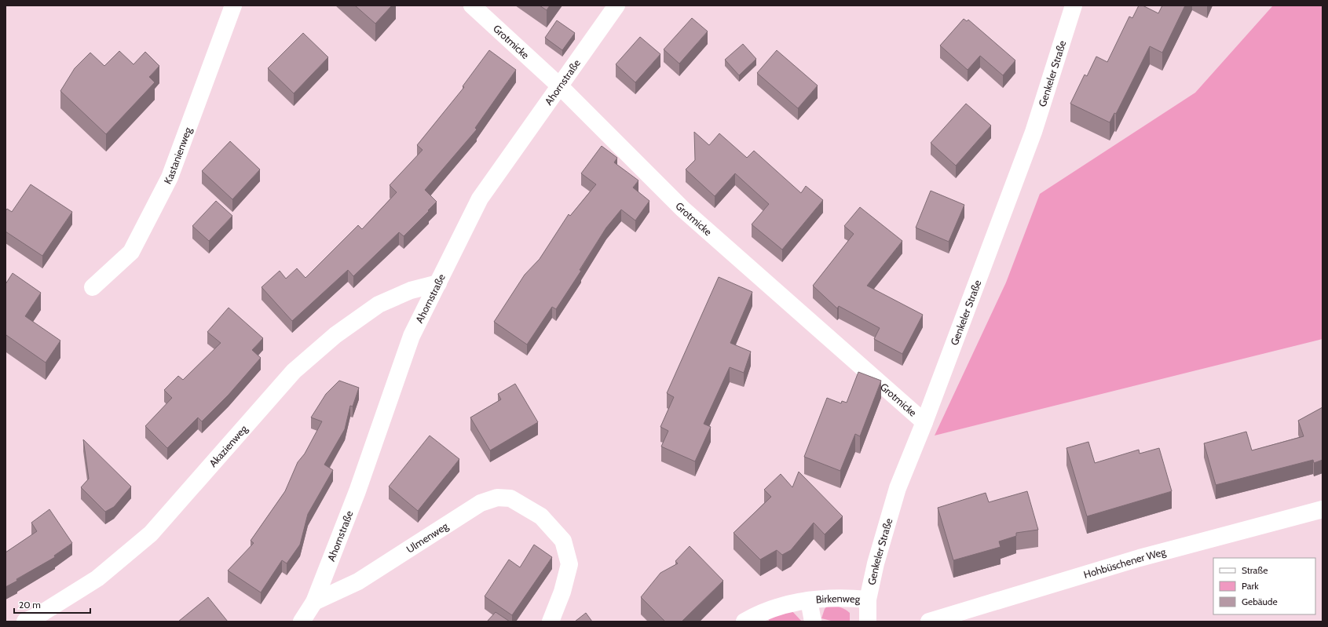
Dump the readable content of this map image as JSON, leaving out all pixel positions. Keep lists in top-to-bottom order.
{
  "streets": {
    "street": [
      "Grotmicke",
      "Genkeler Straße",
      "Ahornstraße",
      "Kastanienweg",
      "Akazienweg",
      "Ulmenweg",
      "Hohbüschener Weg",
      "Birkenweg"
    ]
  },
  "crossings": [
    ["Grotmicke", "Genkeler Straße"],
    ["Grotmicke", "Ahornstraße"],
    ["Genkeler Straße", "Birkenweg"],
    ["Ahornstraße", "Akazienweg"],
    ["Ahornstraße", "Ulmenweg"]
  ],
  "legend": ["Straße", "Park", "Gebäude"],
  "scale_bar": "20 m"
}
